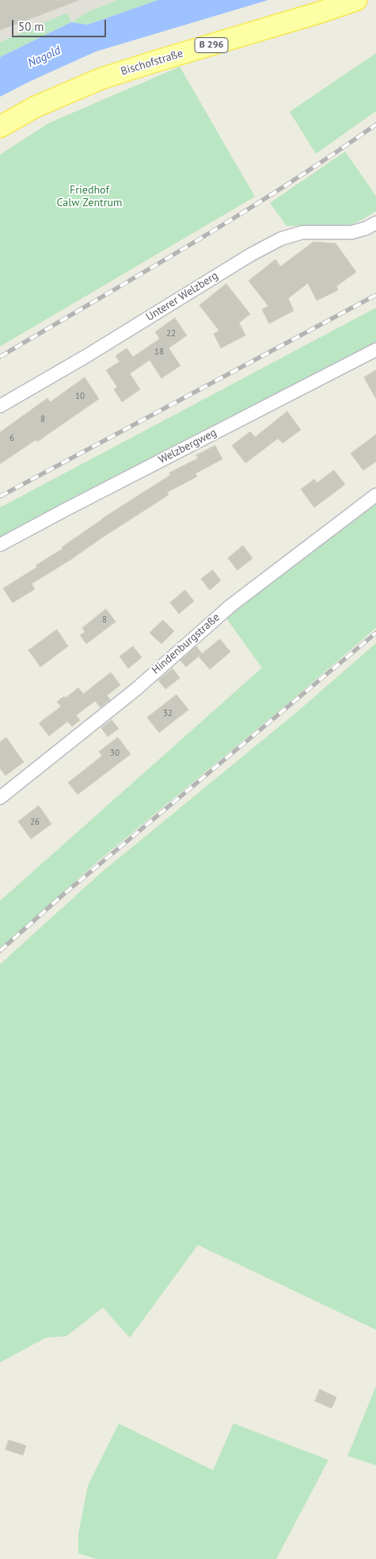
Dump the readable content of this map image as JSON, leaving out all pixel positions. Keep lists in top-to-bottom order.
{
  "streets": {
    "main road": ["B 296", "Bischofstraße"],
    "street": ["Unterer Welzberg", "Welzbergweg", "Hindenburgstraße"]
  },
  "water": ["Nagold"],
  "parks": ["Friedhof Calw Zentrum"],
  "house_numbers": [
    "22",
    "18",
    "10",
    "8",
    "6",
    "8",
    "32",
    "30",
    "26"
  ],
  "scale_bar": "50 m"
}
